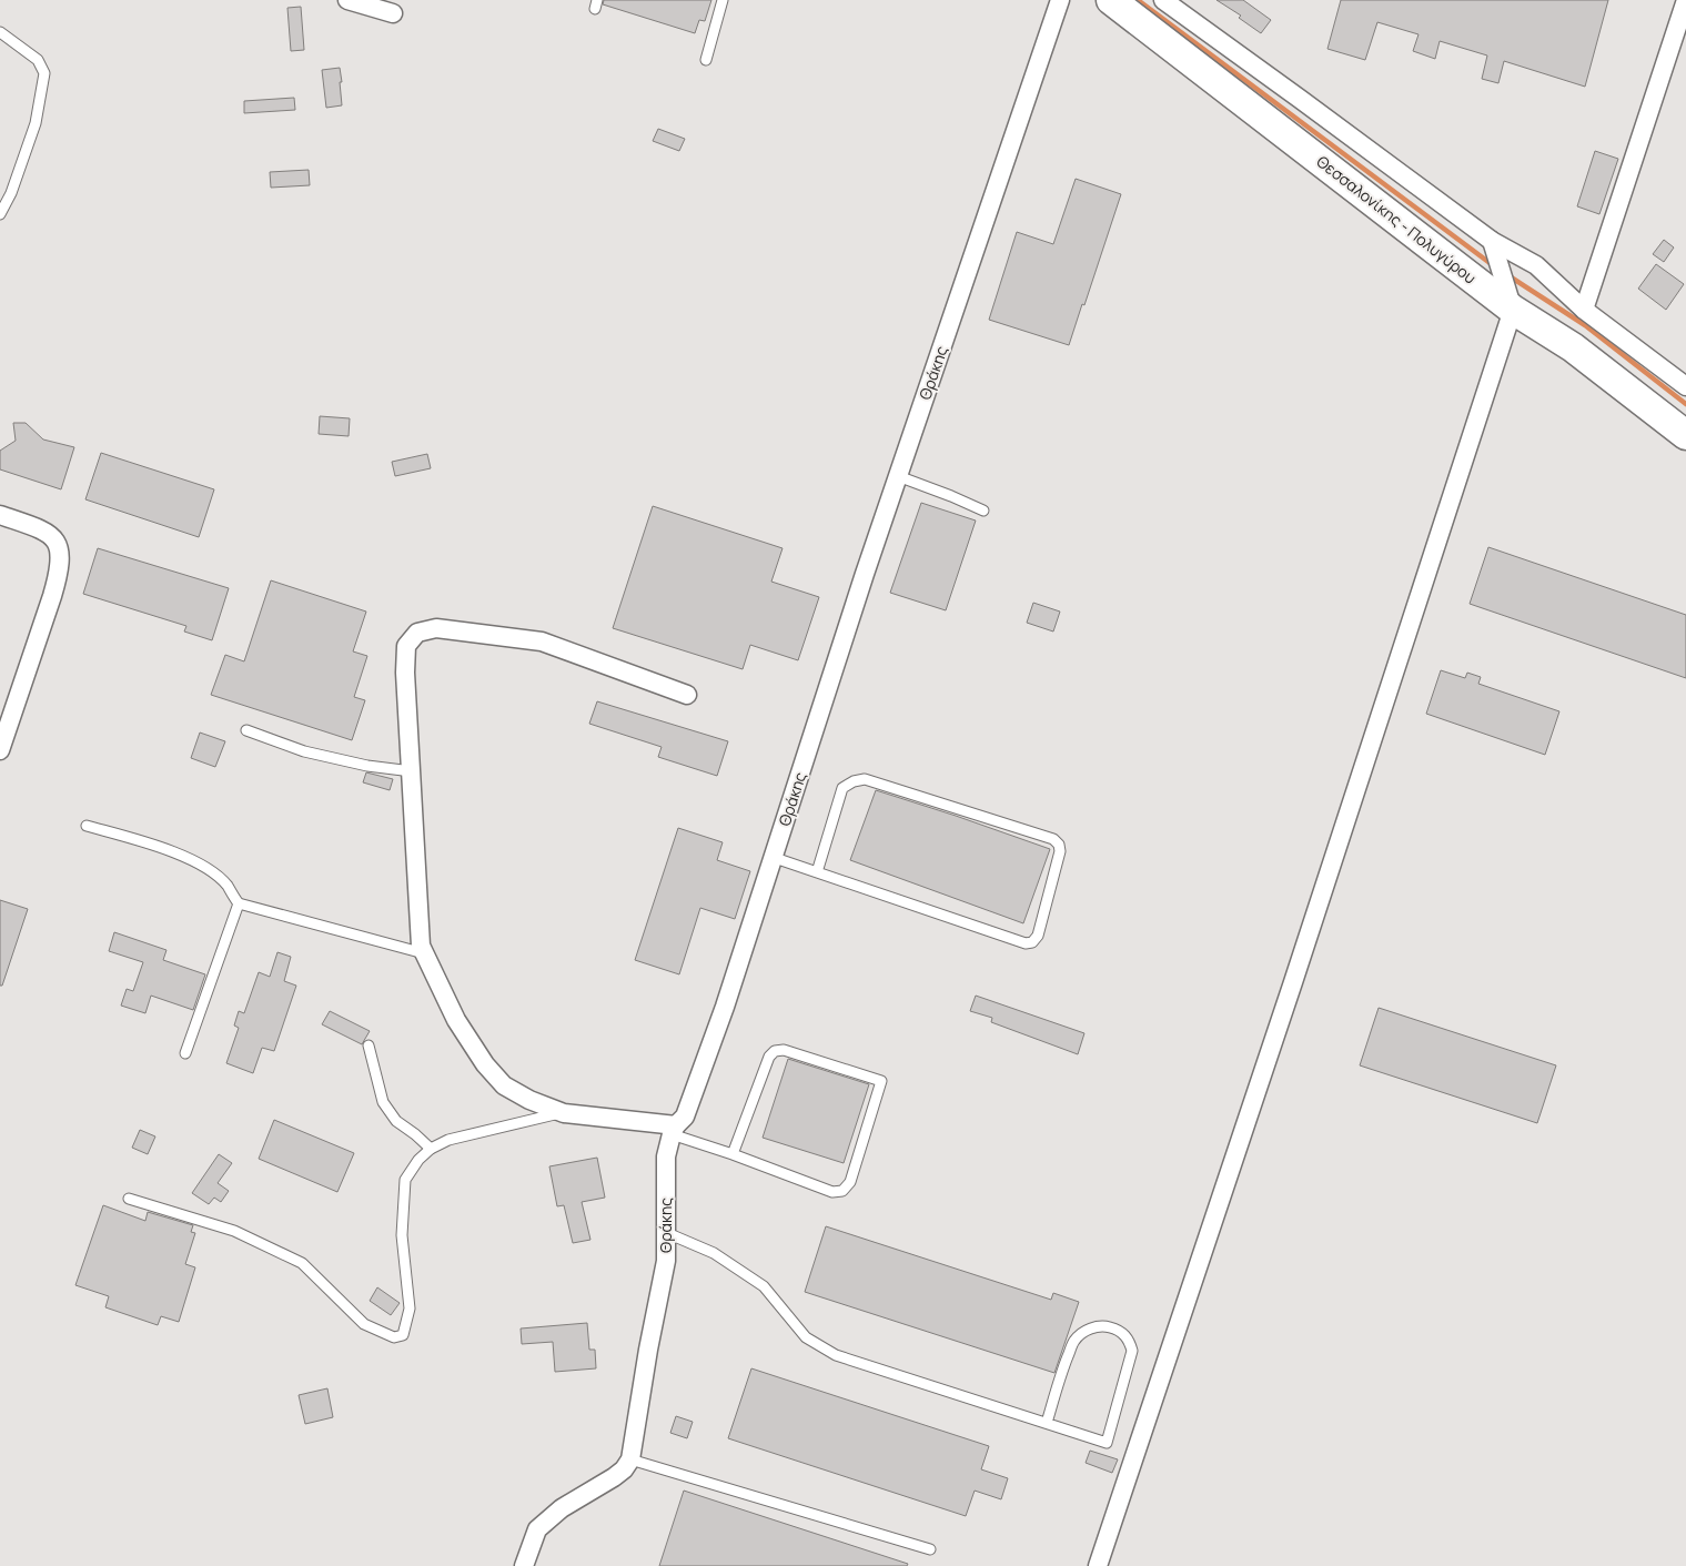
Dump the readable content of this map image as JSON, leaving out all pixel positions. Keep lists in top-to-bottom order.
{
  "streets": {
    "main road": ["Θεσσαλονίκης - Πολυγύρου"],
    "street": ["Θράκης"]
  }
}
